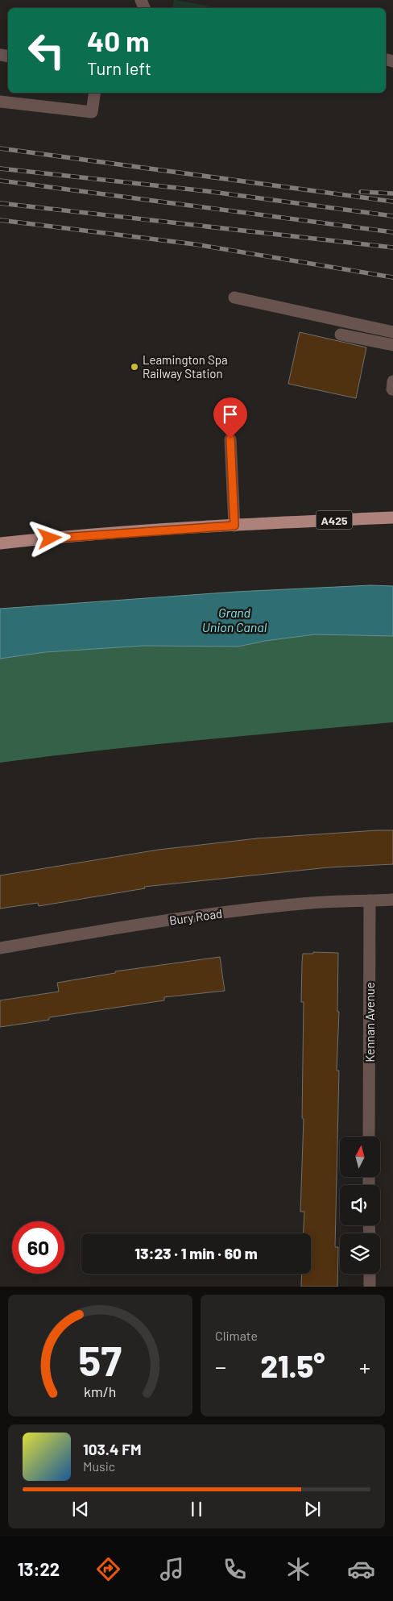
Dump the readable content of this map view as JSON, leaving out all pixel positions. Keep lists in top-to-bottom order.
{
  "streets": {
    "main road": ["A425"],
    "street": ["Bury Road", "Kennan Avenue"]
  },
  "crossings": [
    ["Bury Road", "Kennan Avenue"]
  ],
  "water": ["Grand Union Canal"],
  "places": ["Leamington Spa Railway Station"],
  "north": "top",
  "page": {
    "turn": ["40 m", "Turn left"],
    "limit": "60",
    "trip": "13:23 · 1 min · 60 m",
    "tile": "Climate",
    "heat": ["−", "21.5°", "+"],
    "song": ["103.4 FM", "Music"],
    "tabs": "13:22",
    "gauge": ["57", "km/h"]
  }
}
